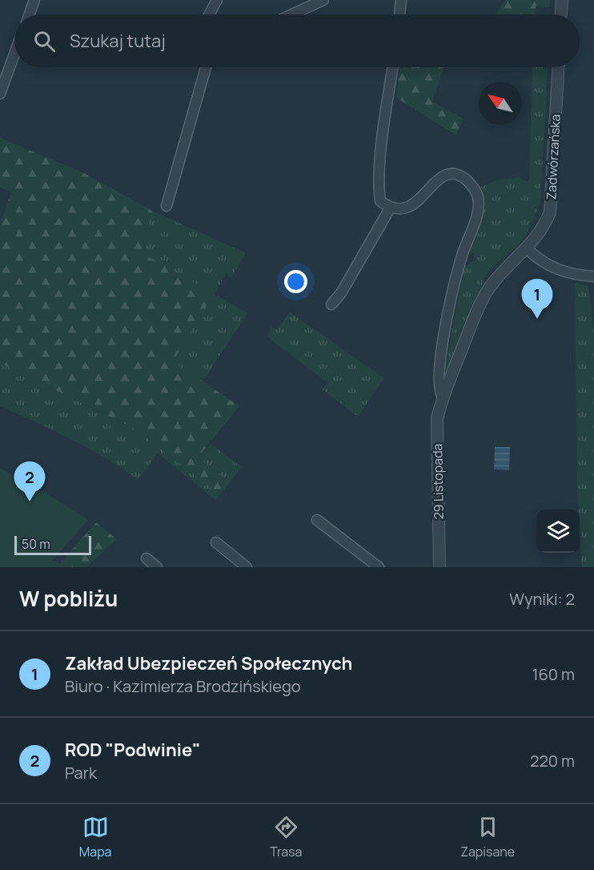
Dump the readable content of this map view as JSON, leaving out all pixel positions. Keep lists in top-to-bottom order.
{
  "streets": {
    "street": ["Zadwórzańska", "29 Listopada"]
  },
  "crossings": [
    ["Zadwórzańska", "29 Listopada"]
  ],
  "scale_bar": "50 m",
  "north": "top left",
  "page": {
    "search": "Szukaj tutaj",
    "pins": ["1", "2"],
    "scale": "50 m",
    "heading": ["W pobliżu", "Wyniki: 2"],
    "list": [
      {
        "mark": "1",
        "name": "Zakład Ubezpieczeń Społecznych",
        "note": "Biuro · Kazimierza Brodzińskiego",
        "value": "160 m"
      },
      {
        "mark": "2",
        "name": "ROD \"Podwinie\"",
        "note": "Park",
        "value": "220 m"
      }
    ],
    "nav": ["Mapa", "Trasa", "Zapisane"]
  }
}
